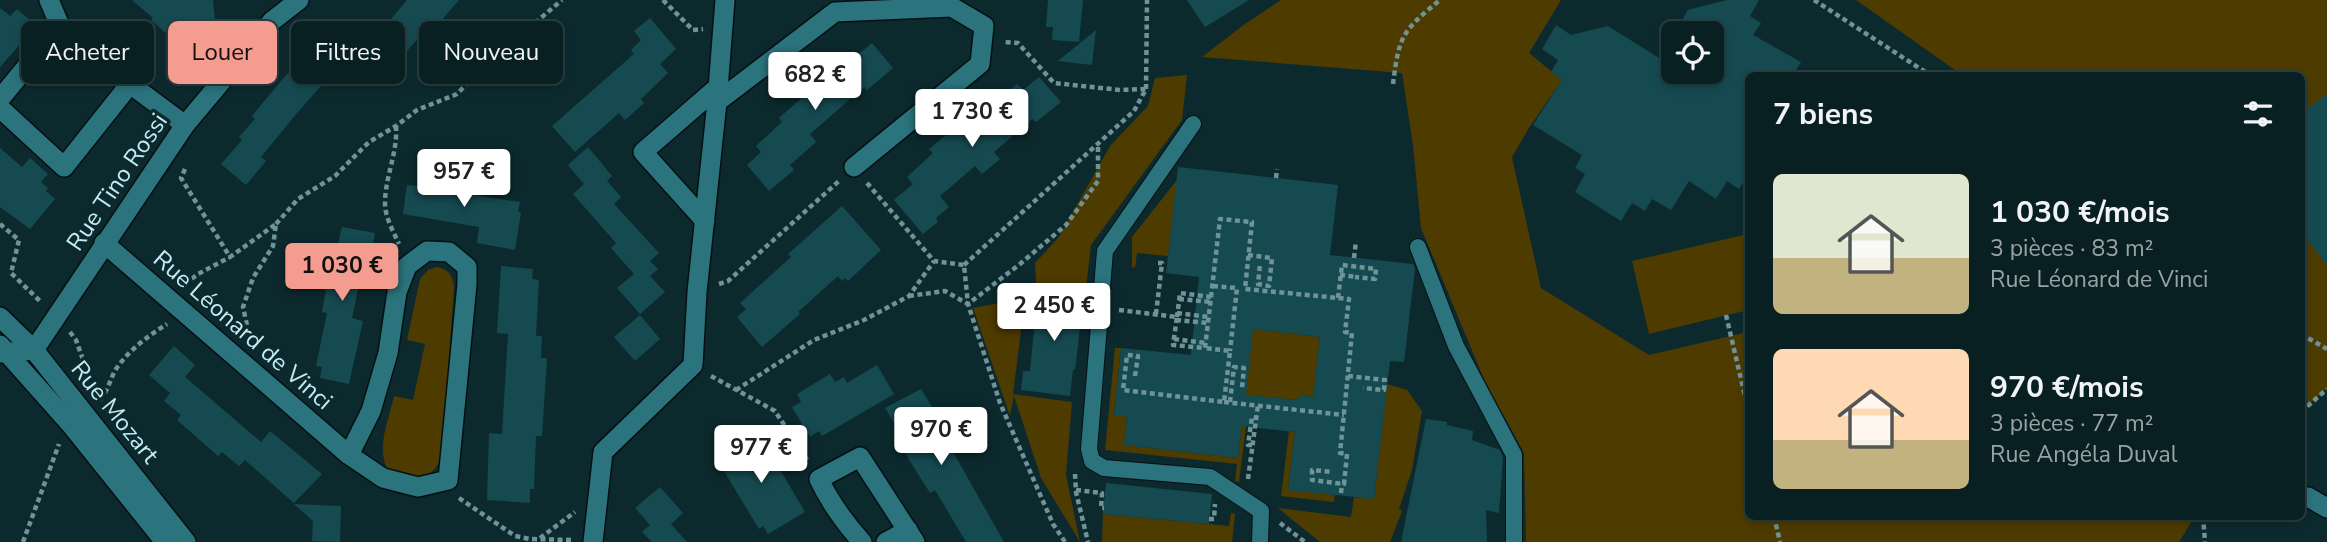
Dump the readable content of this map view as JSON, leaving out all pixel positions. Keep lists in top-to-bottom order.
{
  "streets": {
    "street": ["Rue Tino Rossi", "Rue Léonard de Vinci", "Rue Mozart"]
  },
  "crossings": [
    ["Rue Tino Rossi", "Rue Léonard de Vinci"],
    ["Rue Tino Rossi", "Rue Mozart"]
  ],
  "page": {
    "chip": [
      "Acheter",
      "Louer",
      "Filtres",
      "Nouveau"
    ],
    "price": [
      "682 €",
      "1 730 €",
      "957 €",
      "1 030 €",
      "2 450 €",
      "970 €",
      "977 €"
    ],
    "heading": "7 biens",
    "list": [
      {
        "name": "1 030 €/mois",
        "note": "3 pièces · 83 m² · Rue Léonard de Vinci"
      },
      {
        "name": "970 €/mois",
        "note": "3 pièces · 77 m² · Rue Angéla Duval"
      }
    ]
  }
}
